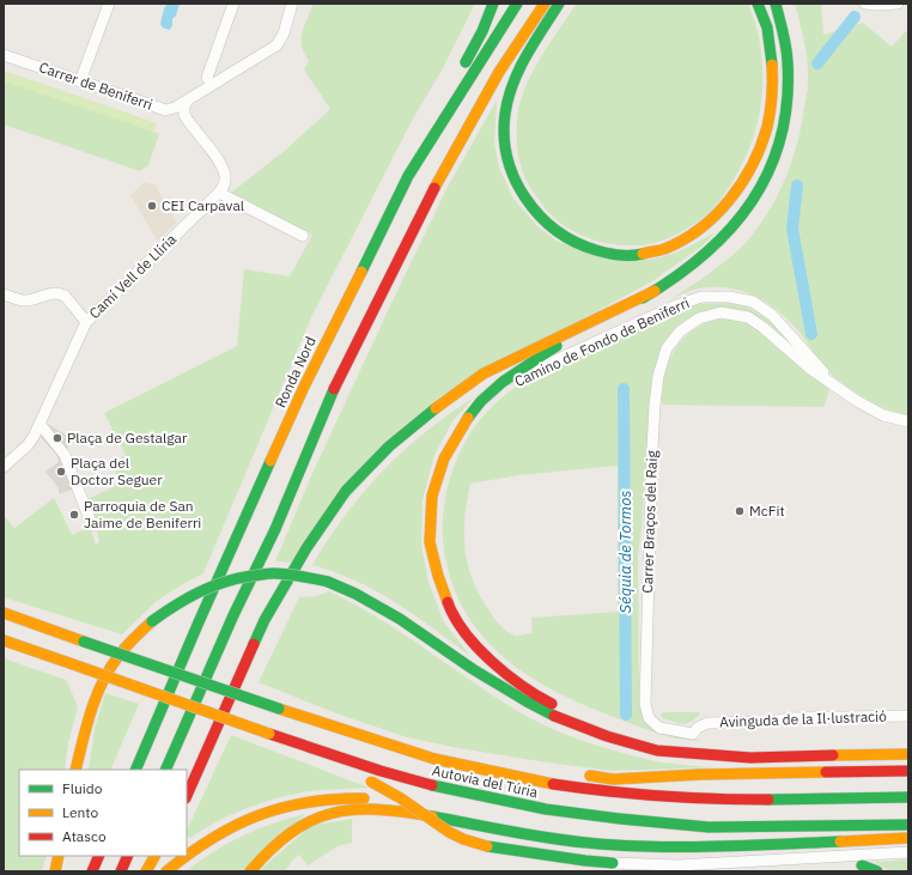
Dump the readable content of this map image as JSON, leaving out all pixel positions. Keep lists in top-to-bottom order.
{
  "streets": {
    "main road": ["Ronda Nord", "Autovia del Túria"],
    "street": [
      "Carrer de Beniferri",
      "Camí Vell de Llíria",
      "Camino de Fondo de Beniferri",
      "Carrer Braços del Raig",
      "Avinguda de la Il·lustració"
    ]
  },
  "crossings": [
    ["Camino de Fondo de Beniferri", "Carrer Braços del Raig"],
    ["Carrer Braços del Raig", "Avinguda de la Il·lustració"]
  ],
  "water": ["Séquia de Tormos"],
  "places": [
    "CEI Carpaval",
    "Plaça de Gestalgar",
    "Plaça del Doctor Seguer",
    "McFit",
    "Parroquia de San Jaime de Beniferri"
  ],
  "legend": ["Fluido", "Lento", "Atasco"]
}
